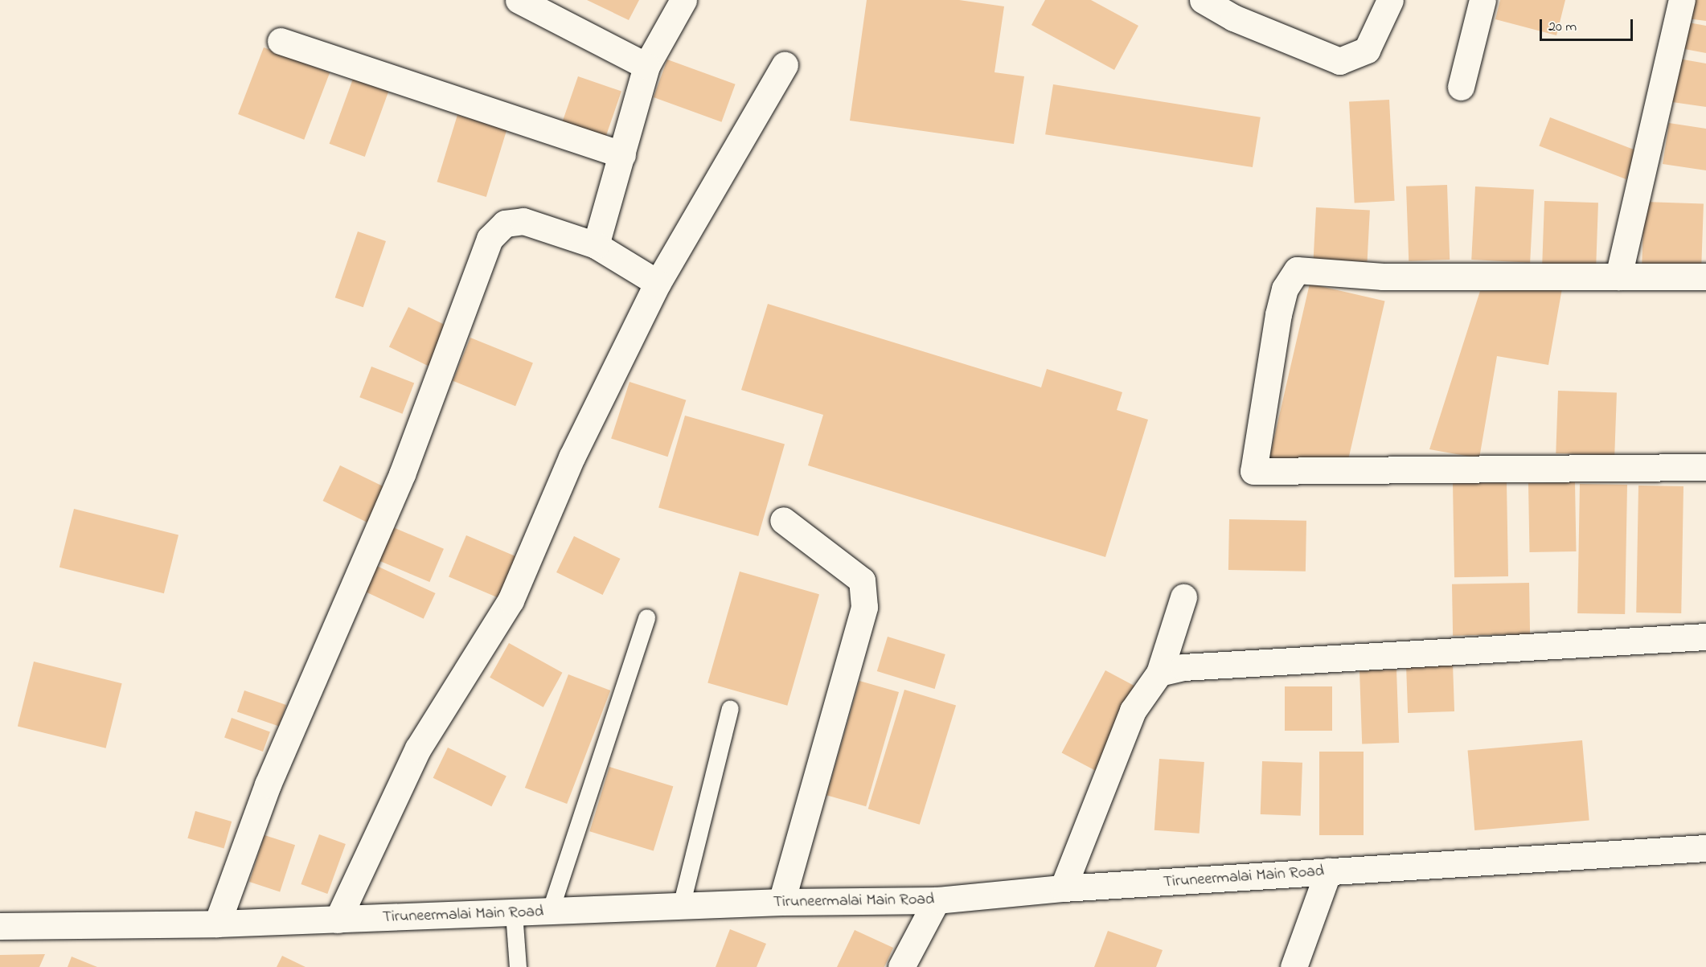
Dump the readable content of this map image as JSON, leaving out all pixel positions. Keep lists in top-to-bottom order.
{
  "streets": {
    "street": ["Tiruneermalai Main Road"]
  },
  "scale_bar": "20 m"
}
